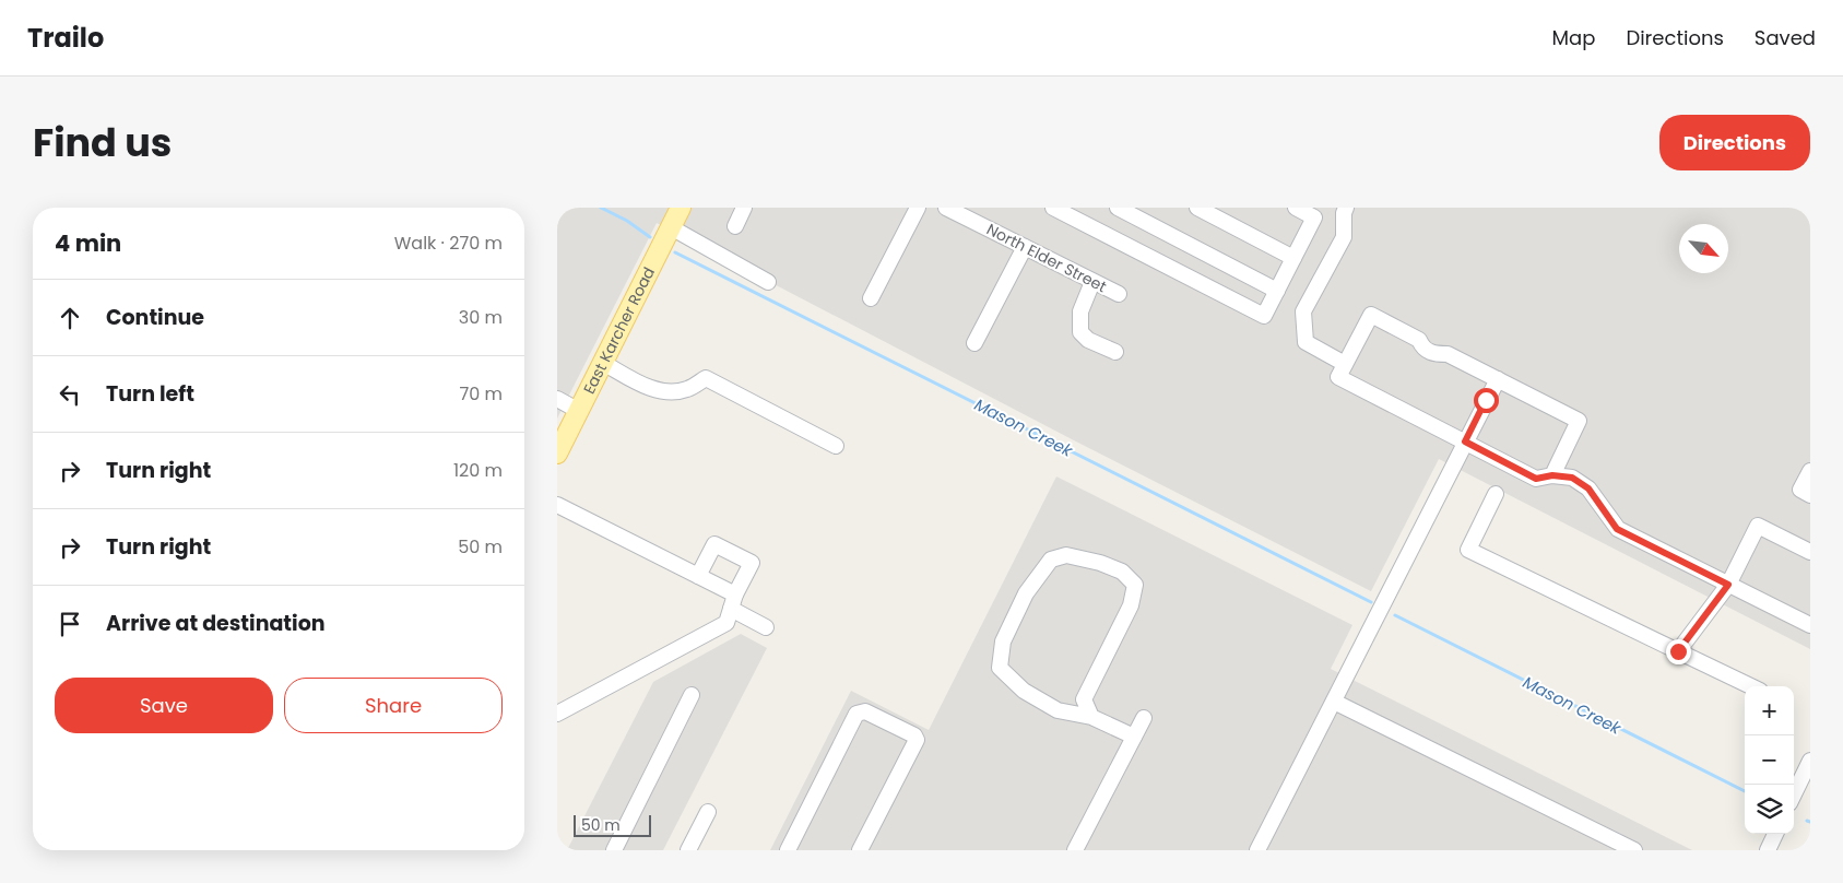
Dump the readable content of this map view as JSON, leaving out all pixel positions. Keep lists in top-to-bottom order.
{
  "streets": {
    "main road": ["East Karcher Road"],
    "street": ["North Elder Street"]
  },
  "water": ["Mason Creek"],
  "scale_bar": "50 m",
  "north": "bottom right",
  "page": {
    "header": "Trailo",
    "nav": ["Map", "Directions", "Saved"],
    "title": "Find us",
    "buttons": [
      "Directions",
      ["Save", "Share"]
    ],
    "heading": ["4 min", "Walk · 270 m"],
    "list": [
      ["Continue", "30 m"],
      ["Turn left", "70 m"],
      ["Turn right", "120 m"],
      ["Turn right", "50 m"],
      "Arrive at destination"
    ],
    "map_buttons": ["+", "−"],
    "scale": "50 m"
  }
}
